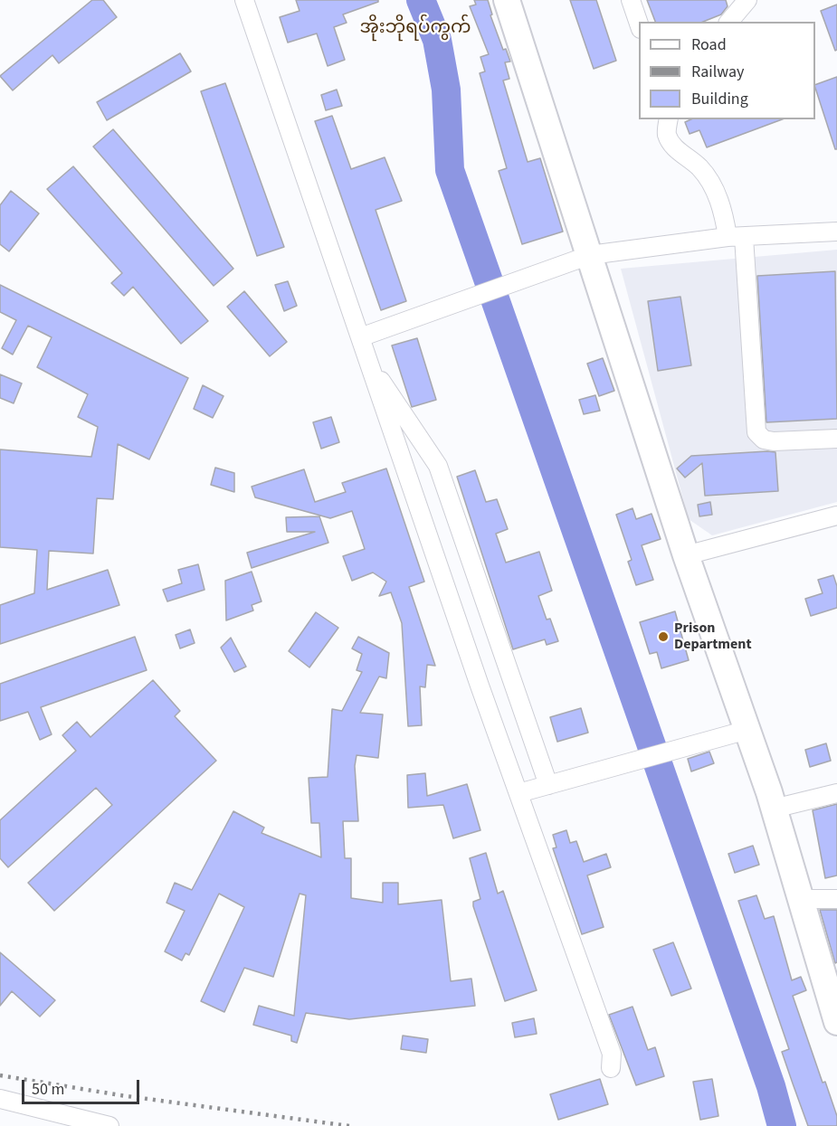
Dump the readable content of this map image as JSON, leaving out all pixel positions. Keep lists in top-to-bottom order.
{
  "districts": ["အိုးဘိုရပ်ကွက်"],
  "places": ["Prison Department"],
  "legend": ["Road", "Railway", "Building"],
  "scale_bar": "50 m"
}
